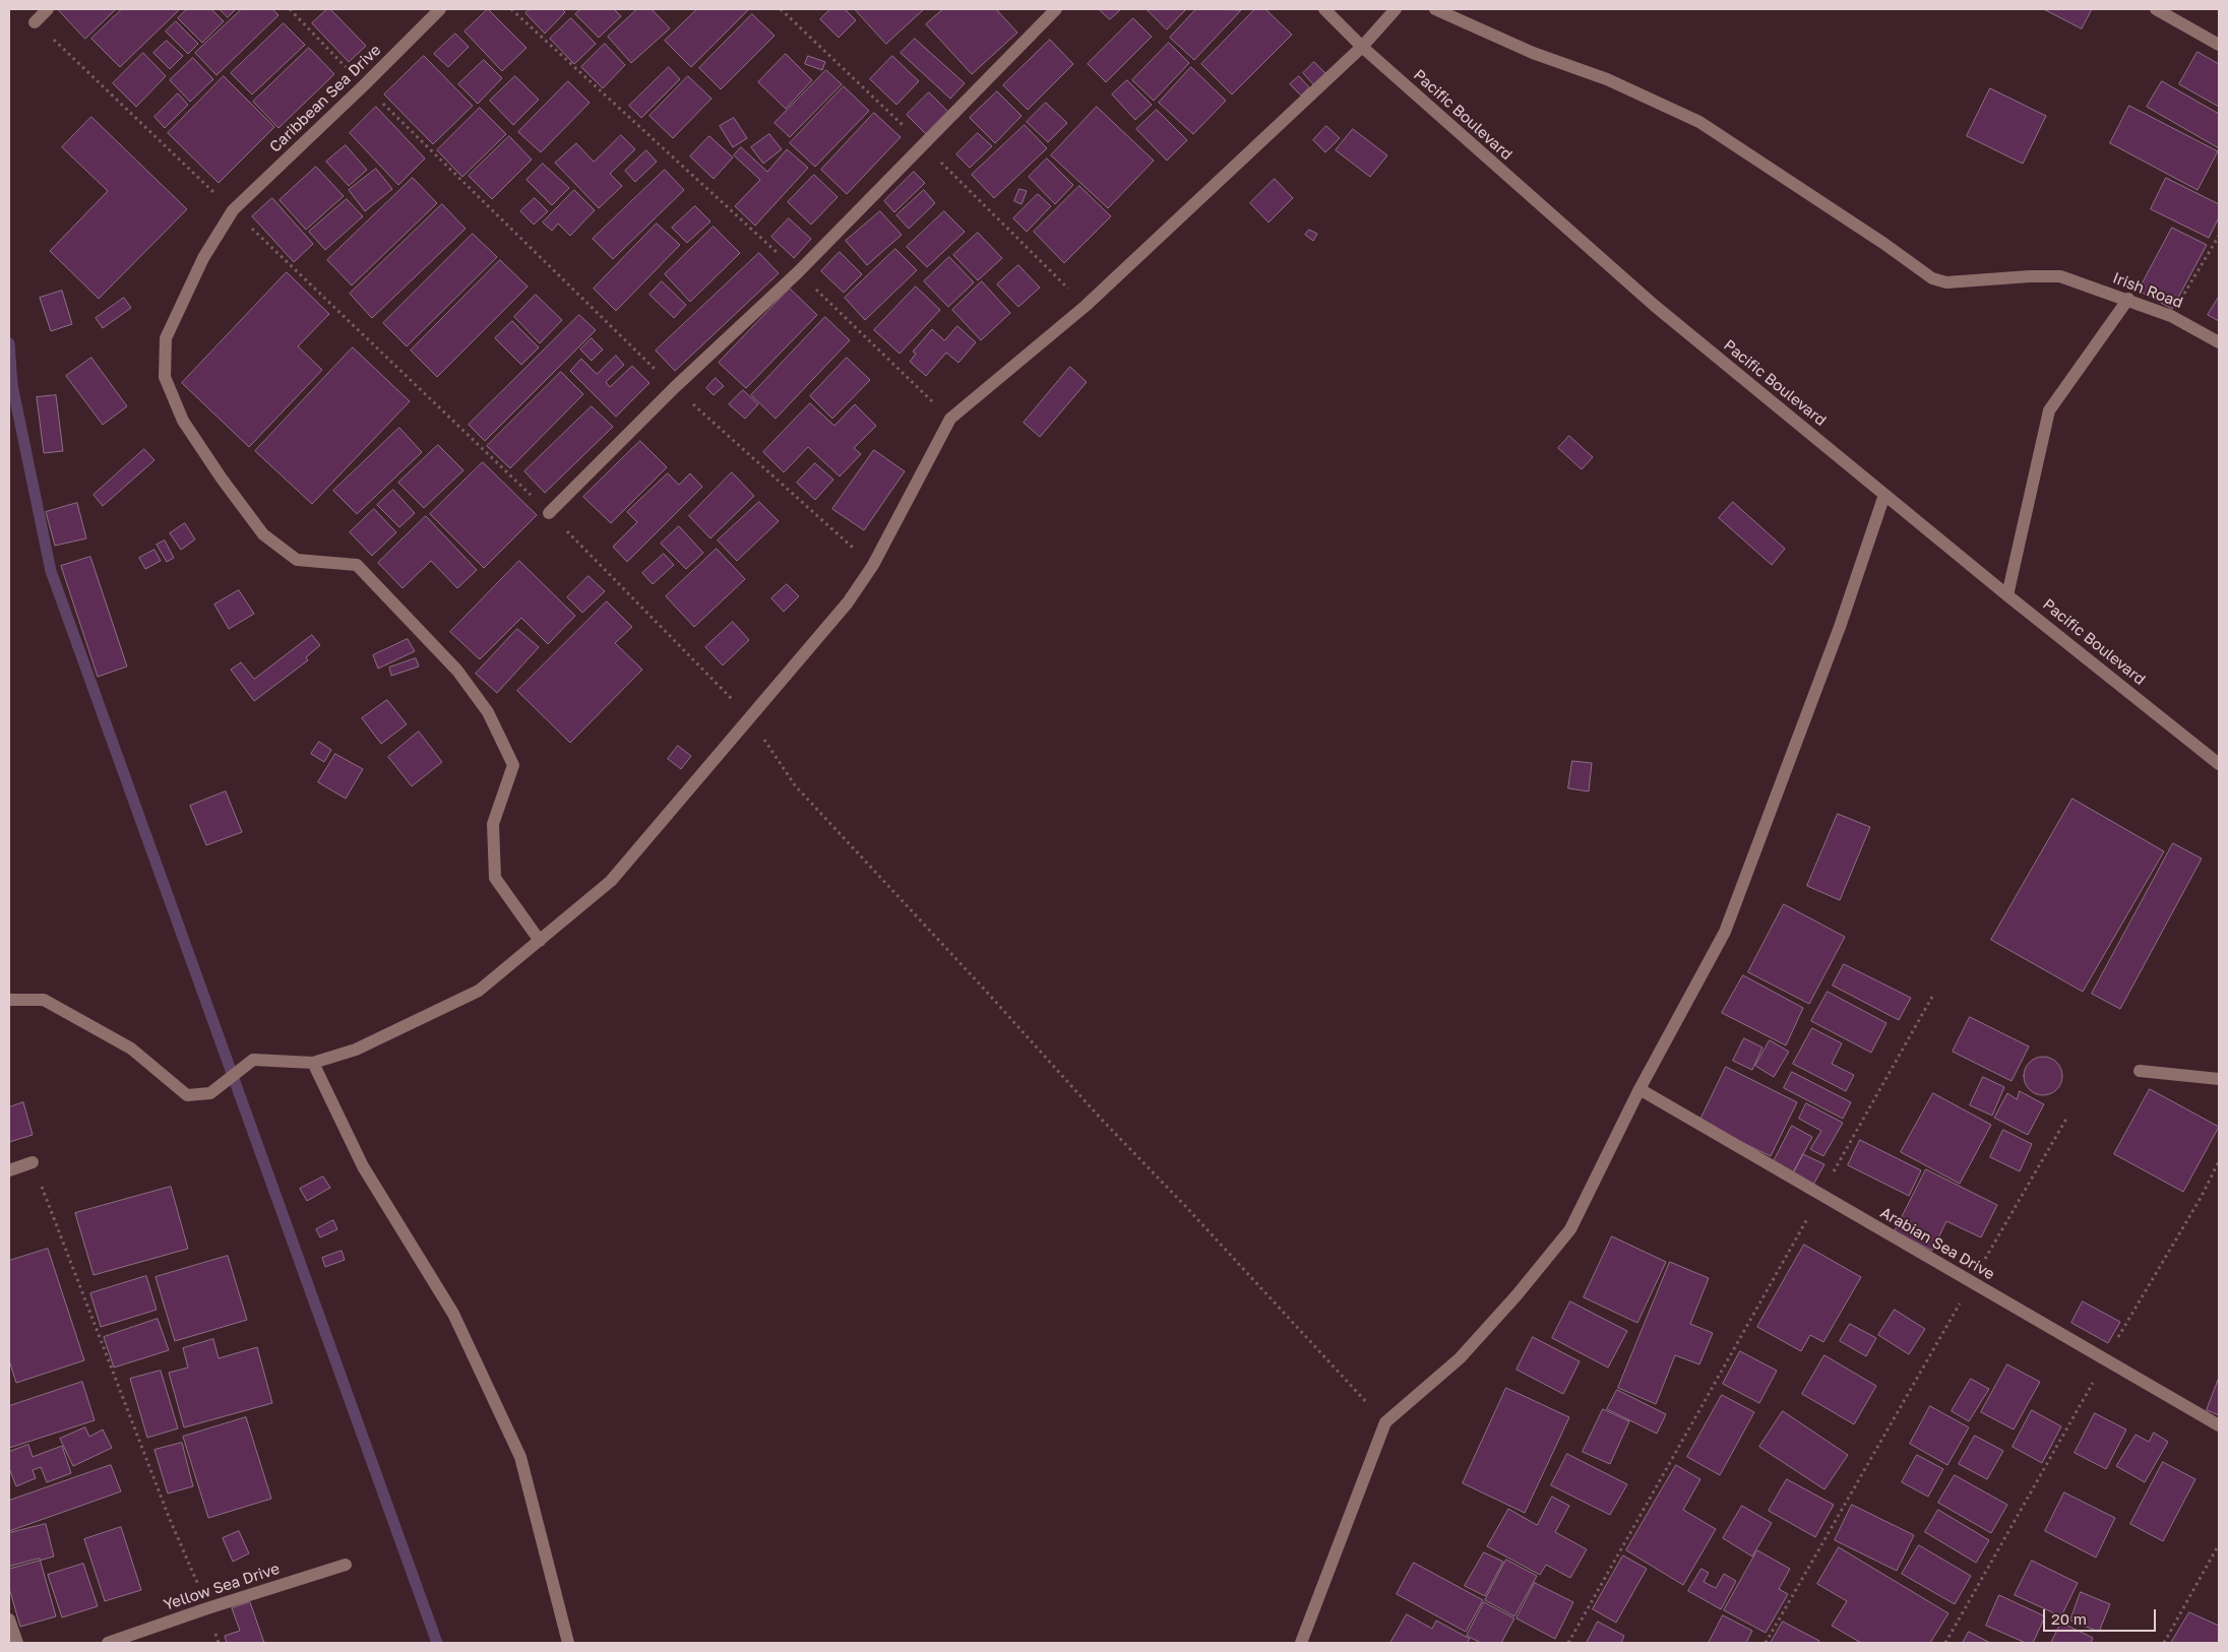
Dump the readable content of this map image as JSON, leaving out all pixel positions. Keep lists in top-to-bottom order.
{
  "streets": {
    "street": [
      "Caribbean Sea Drive",
      "Pacific Boulevard",
      "Irish Road",
      "Arabian Sea Drive",
      "Yellow Sea Drive"
    ]
  },
  "scale_bar": "20 m"
}
